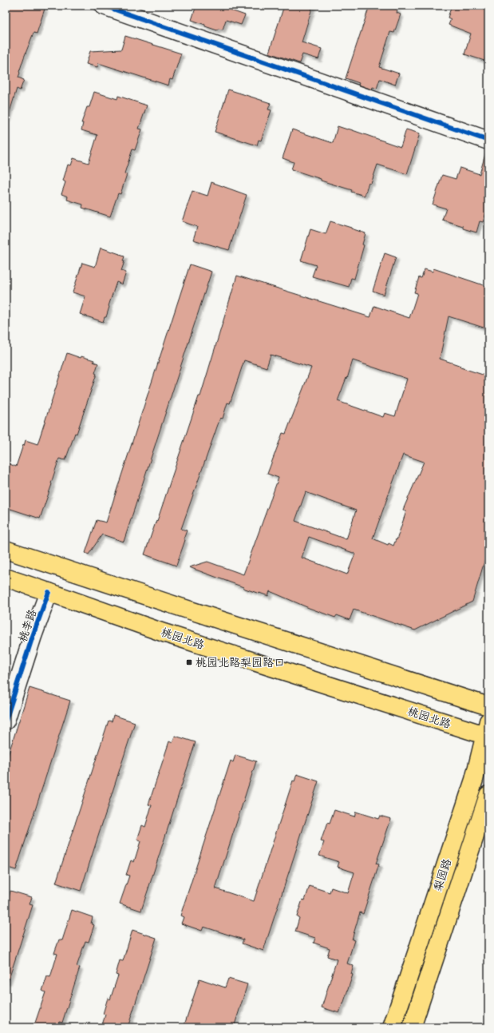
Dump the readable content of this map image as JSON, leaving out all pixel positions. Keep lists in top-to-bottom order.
{
  "streets": {
    "main road": ["桃园北路", "梨园路"],
    "street": ["桃李路"]
  },
  "crossings": [
    ["桃李路", "桃园北路"],
    ["桃园北路", "梨园路"]
  ],
  "places": {
    "transit": ["桃园北路梨园路口"]
  }
}
